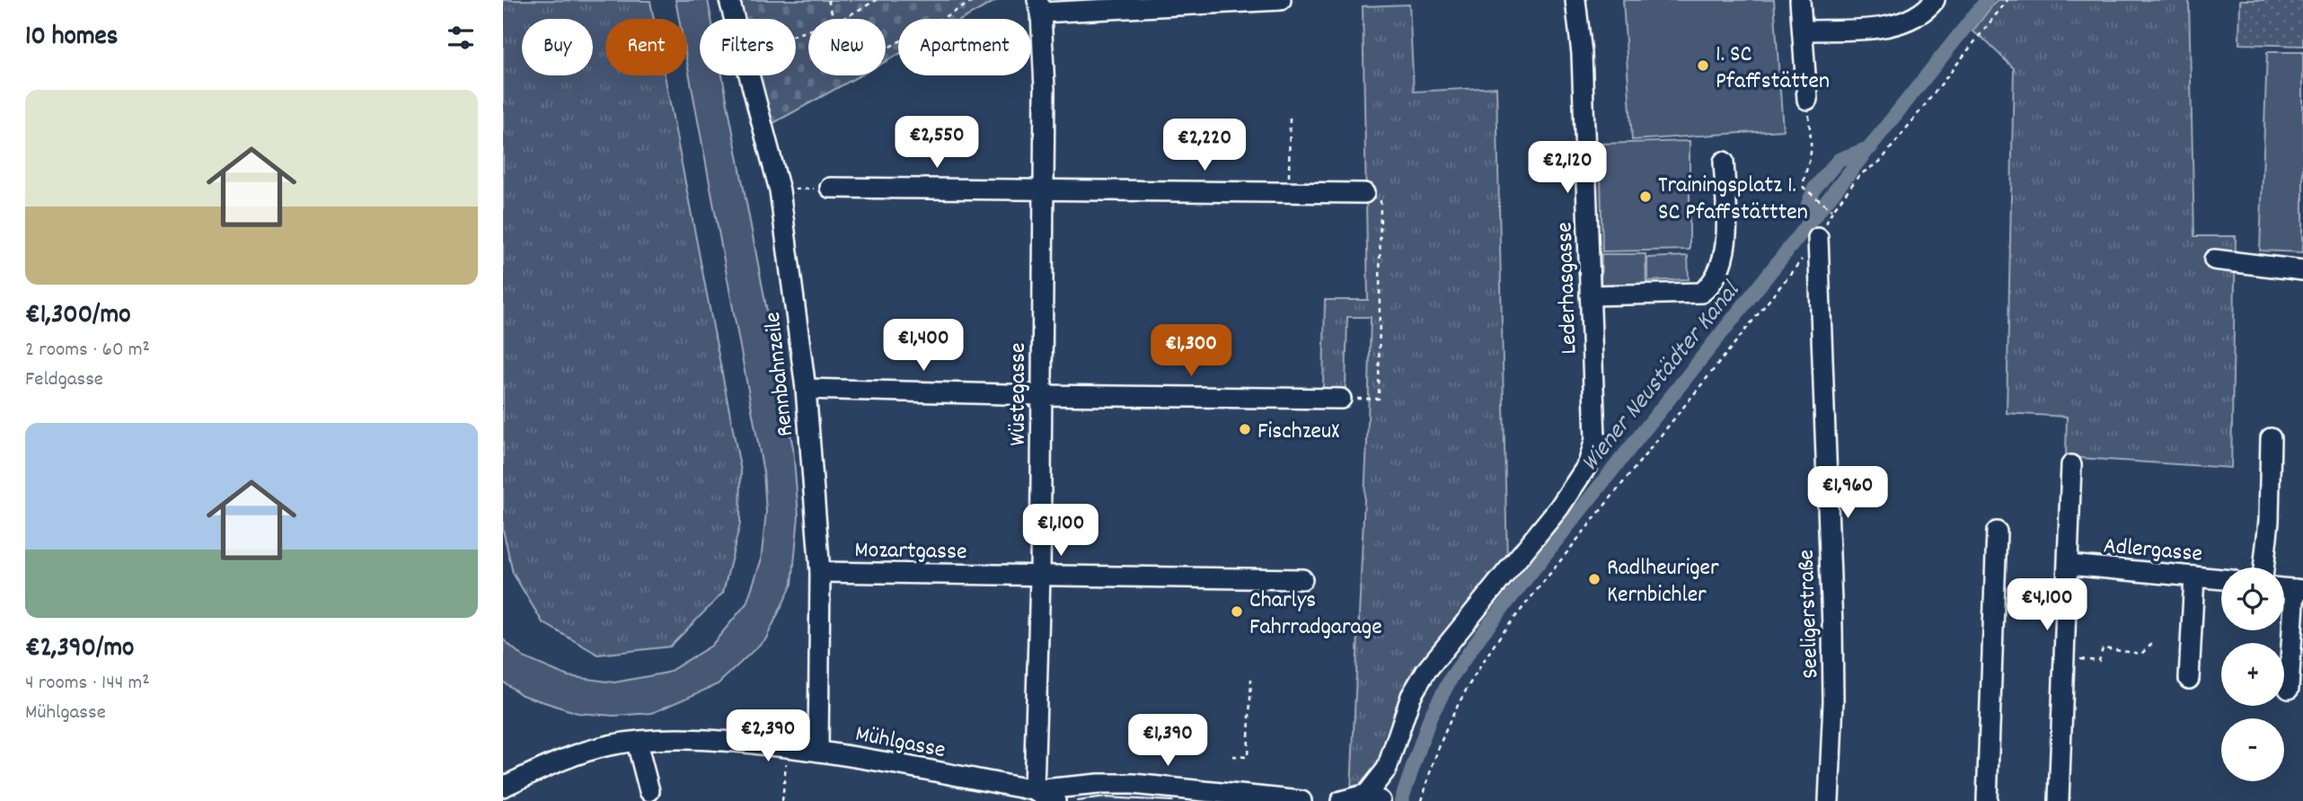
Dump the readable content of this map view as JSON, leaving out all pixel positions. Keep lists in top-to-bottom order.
{
  "streets": {
    "street": [
      "Lederhasgasse",
      "Rennbahnzeile",
      "Wüstegasse",
      "Adlergasse",
      "Mozartgasse",
      "Seeligerstraße",
      "Mühlgasse"
    ]
  },
  "crossings": [
    ["Rennbahnzeile", "Mozartgasse"],
    ["Rennbahnzeile", "Mühlgasse"],
    ["Wüstegasse", "Mozartgasse"],
    ["Wüstegasse", "Mühlgasse"]
  ],
  "water": ["Wiener Neustädter Kanal"],
  "places": [
    "1. SC Pfaffstätten",
    "Trainingsplatz 1. SC Pfaffstättten",
    "FischzeuX",
    "Radlheuriger Kernbichler",
    "Charlys Fahrradgarage"
  ],
  "page": {
    "heading": "10 homes",
    "chip": [
      "Buy",
      "Rent",
      "Filters",
      "New",
      "Apartment"
    ],
    "list": [
      {
        "name": "€1,300/mo",
        "note": "2 rooms · 60 m² · Feldgasse"
      },
      {
        "name": "€2,390/mo",
        "note": "4 rooms · 144 m² · Mühlgasse"
      }
    ],
    "price": [
      "€2,550",
      "€2,220",
      "€2,120",
      "€1,400",
      "€1,300",
      "€1,960",
      "€1,100",
      "€4,100",
      "€2,390",
      "€1,390"
    ],
    "map_buttons": ["+", "−"]
  }
}
